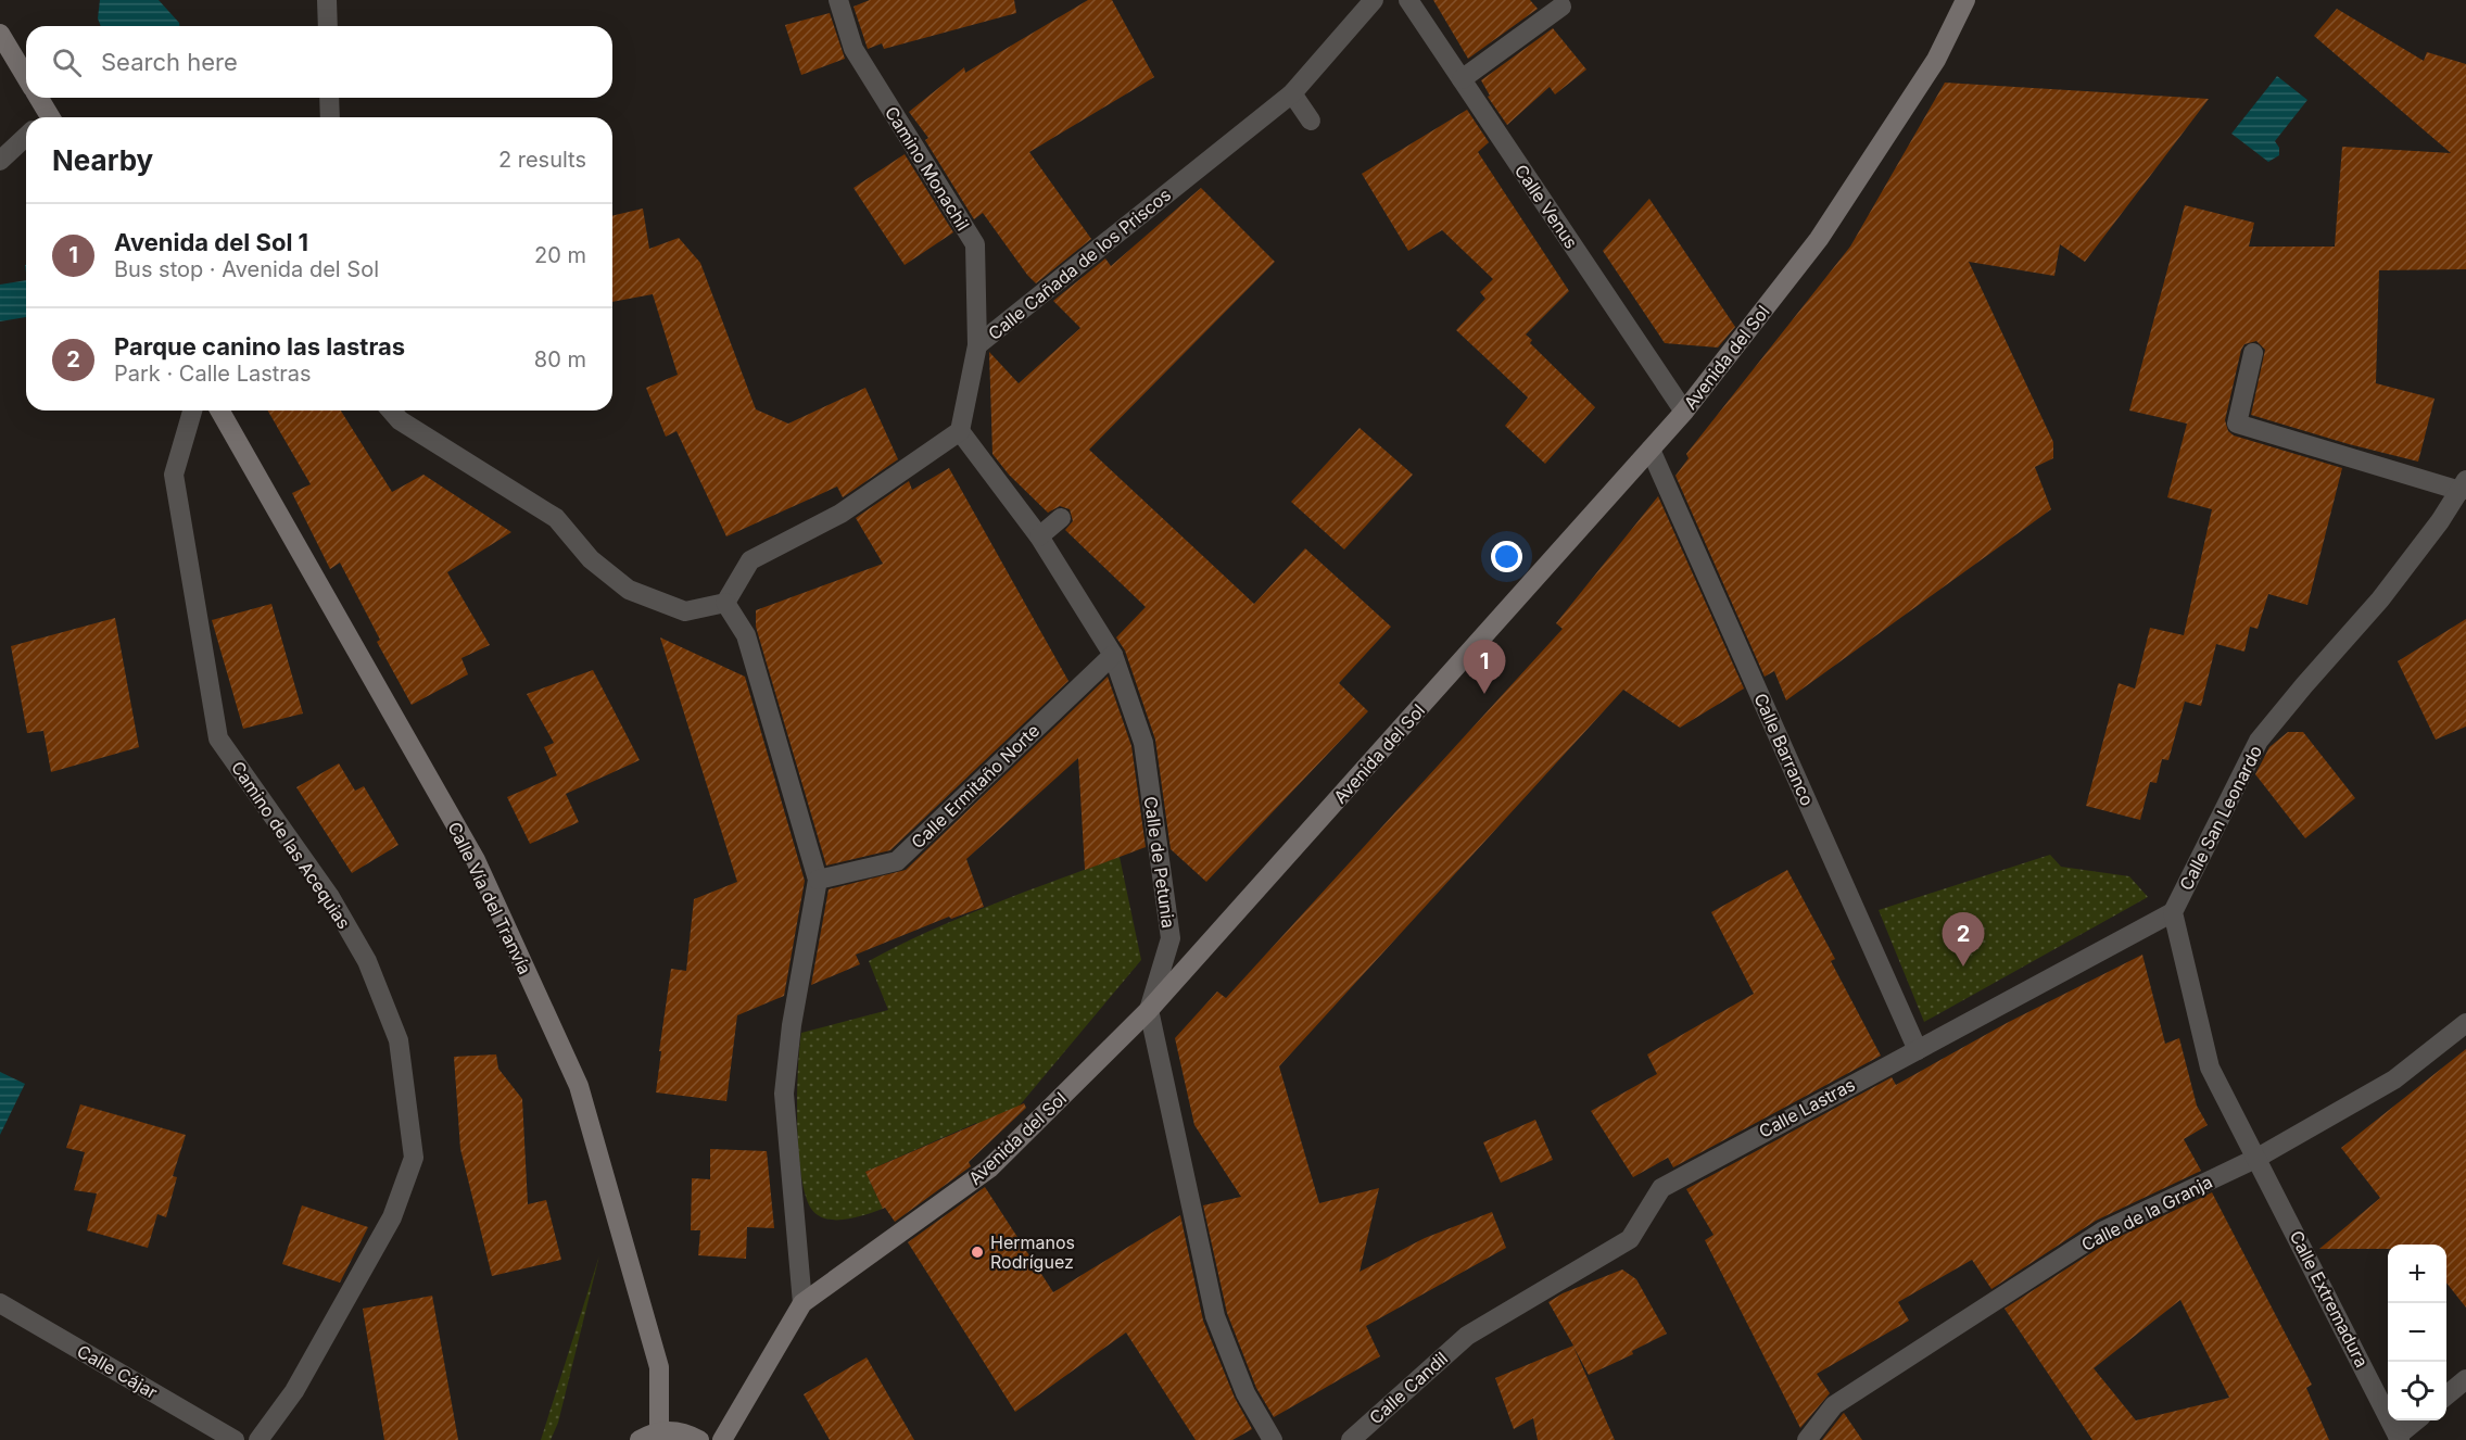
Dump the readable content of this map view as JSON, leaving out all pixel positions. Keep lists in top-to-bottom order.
{
  "streets": {
    "street": [
      "Camino Monachil",
      "Calle Venus",
      "Calle Cañada de los Priscos",
      "Avenida del Sol",
      "Calle Barranco",
      "Calle Ermitaño Norte",
      "Calle San Leonardo",
      "Camino de las Acequias",
      "Calle de Petunia",
      "Calle Vía del Tranvía",
      "Calle Lastras",
      "Calle de la Granja",
      "Calle Extremadura",
      "Calle Cájar",
      "Calle Candil"
    ]
  },
  "crossings": [
    ["Camino Monachil", "Calle Cañada de los Priscos"],
    ["Calle Venus", "Avenida del Sol"],
    ["Calle Cañada de los Priscos", "Calle de Petunia"],
    ["Avenida del Sol", "Calle Barranco"],
    ["Avenida del Sol", "Calle de Petunia"],
    ["Calle Barranco", "Calle Lastras"],
    ["Calle Ermitaño Norte", "Calle de Petunia"],
    ["Calle San Leonardo", "Calle Lastras"],
    ["Calle San Leonardo", "Calle de la Granja"],
    ["Calle San Leonardo", "Calle Extremadura"],
    ["Calle Lastras", "Calle Candil"],
    ["Calle de la Granja", "Calle Extremadura"]
  ],
  "places": ["Hermanos Rodríguez"],
  "page": {
    "search": "Search here",
    "heading": ["Nearby", "2 results"],
    "list": [
      {
        "mark": "1",
        "name": "Avenida del Sol 1",
        "note": "Bus stop · Avenida del Sol",
        "value": "20 m"
      },
      {
        "mark": "2",
        "name": "Parque canino las lastras",
        "note": "Park · Calle Lastras",
        "value": "80 m"
      }
    ],
    "pins": ["1", "2"],
    "map_buttons": ["+", "−"]
  }
}
